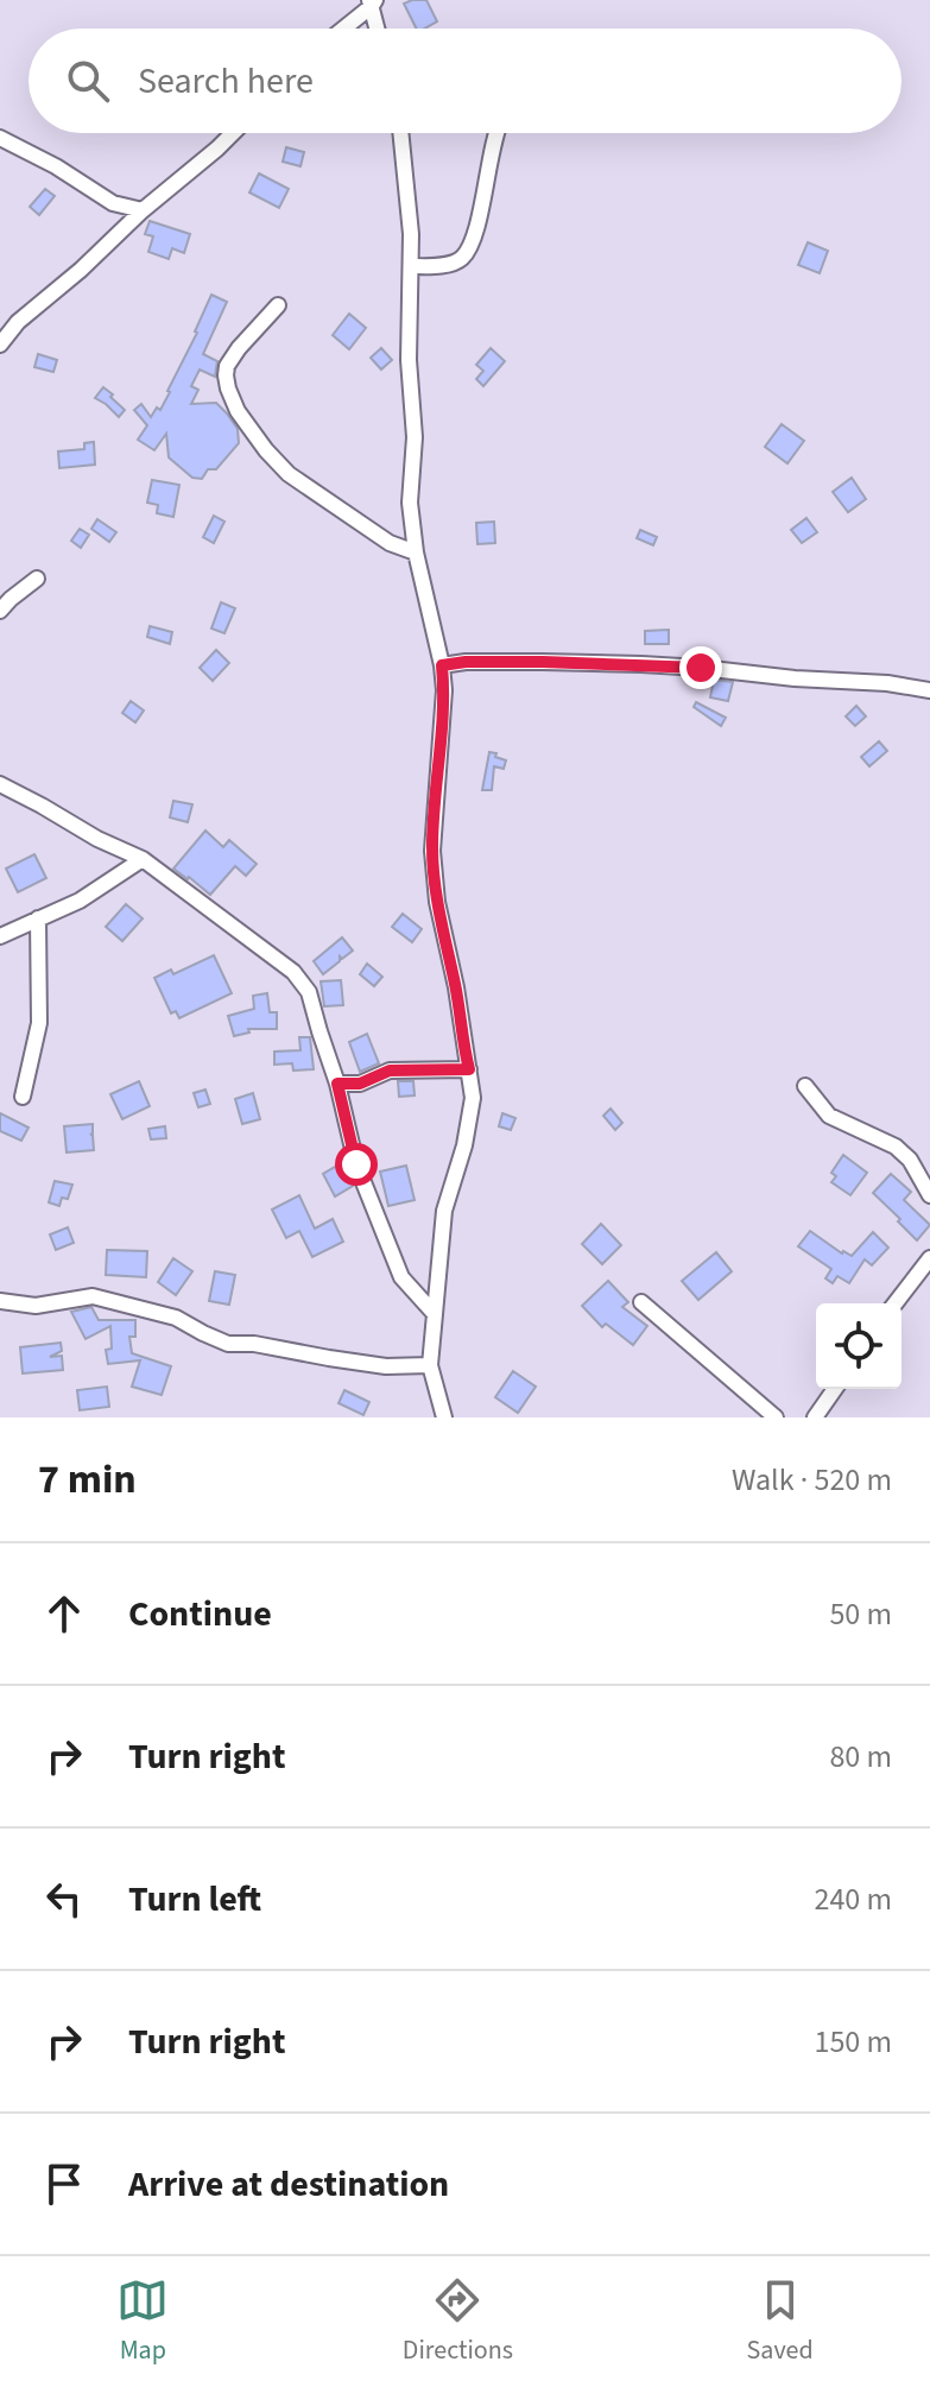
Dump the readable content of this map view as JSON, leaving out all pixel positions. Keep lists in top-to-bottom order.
{
  "page": {
    "search": "Search here",
    "heading": ["7 min", "Walk · 520 m"],
    "list": [
      ["Continue", "50 m"],
      ["Turn right", "80 m"],
      ["Turn left", "240 m"],
      ["Turn right", "150 m"],
      "Arrive at destination"
    ],
    "nav": ["Map", "Directions", "Saved"]
  }
}
